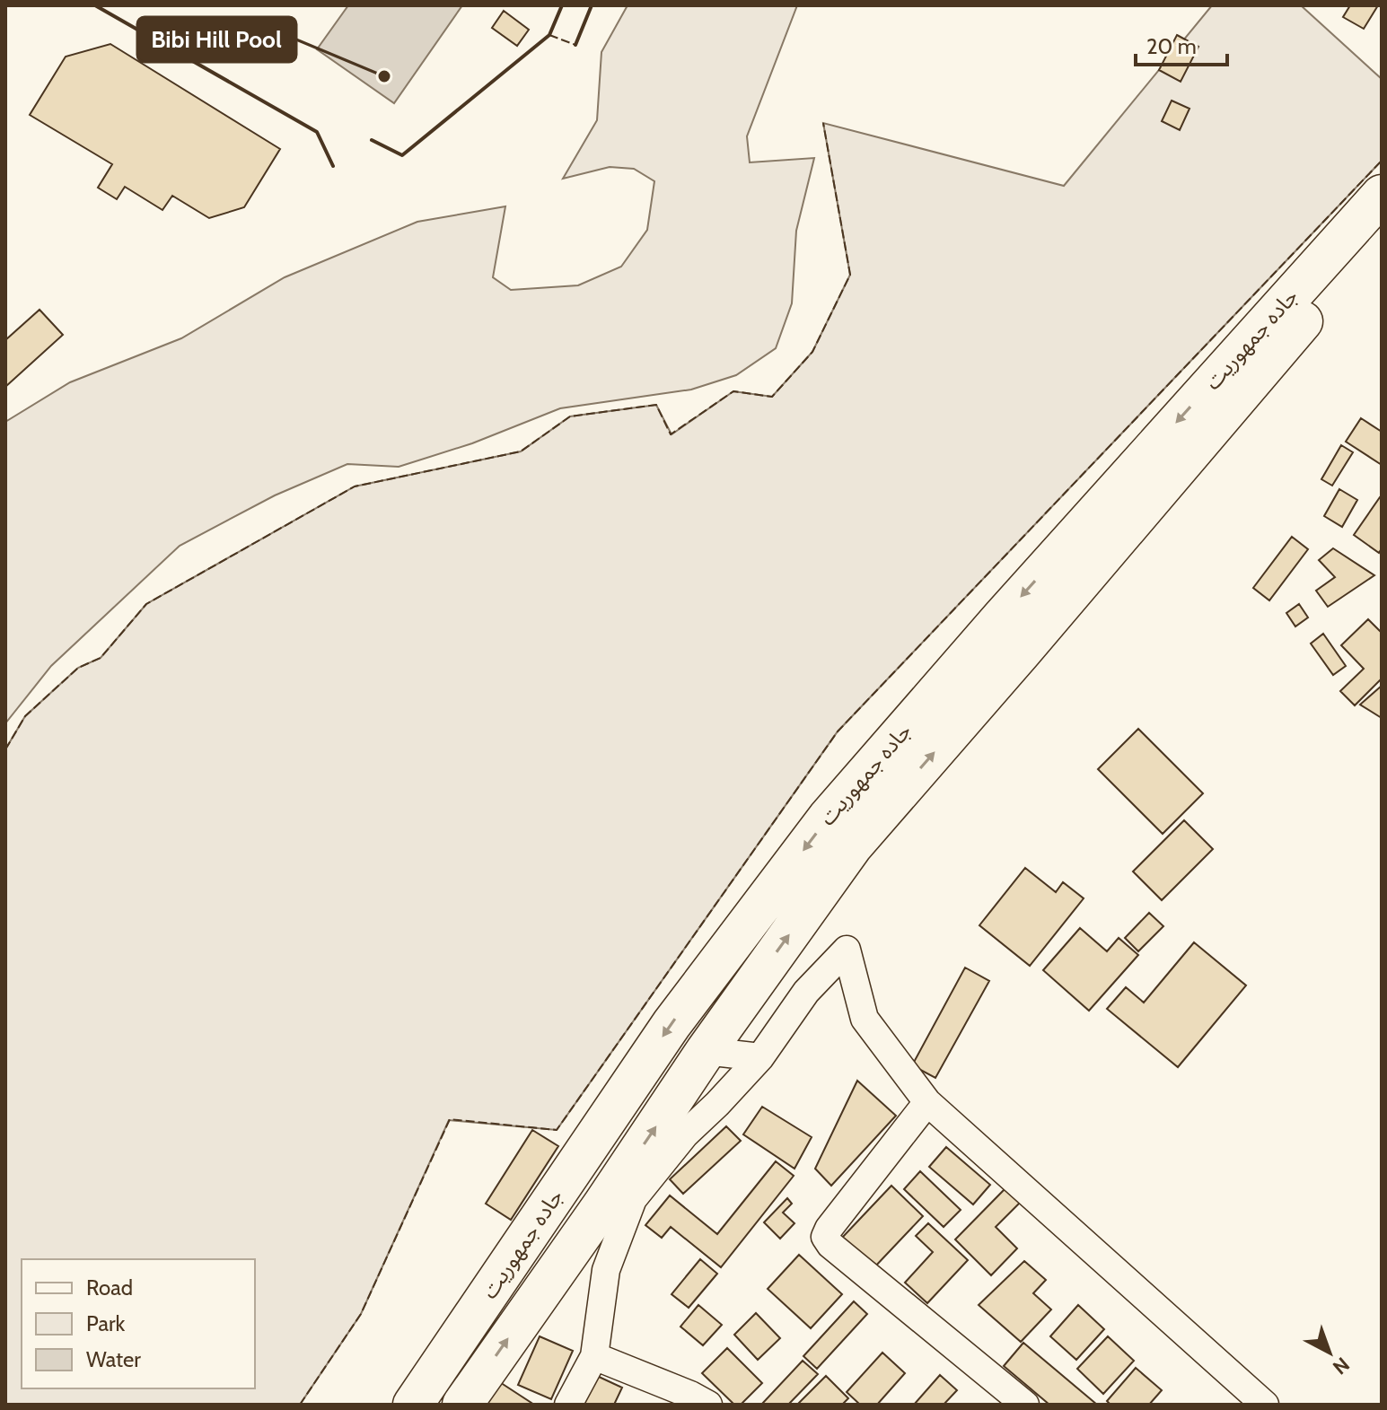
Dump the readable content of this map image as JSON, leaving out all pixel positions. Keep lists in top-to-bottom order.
{
  "streets": {
    "main road": ["جاده جمهوریت"]
  },
  "places": ["Bibi Hill Pool"],
  "legend": ["Road", "Park", "Water"],
  "scale_bar": "20 m",
  "north": "bottom right"
}
